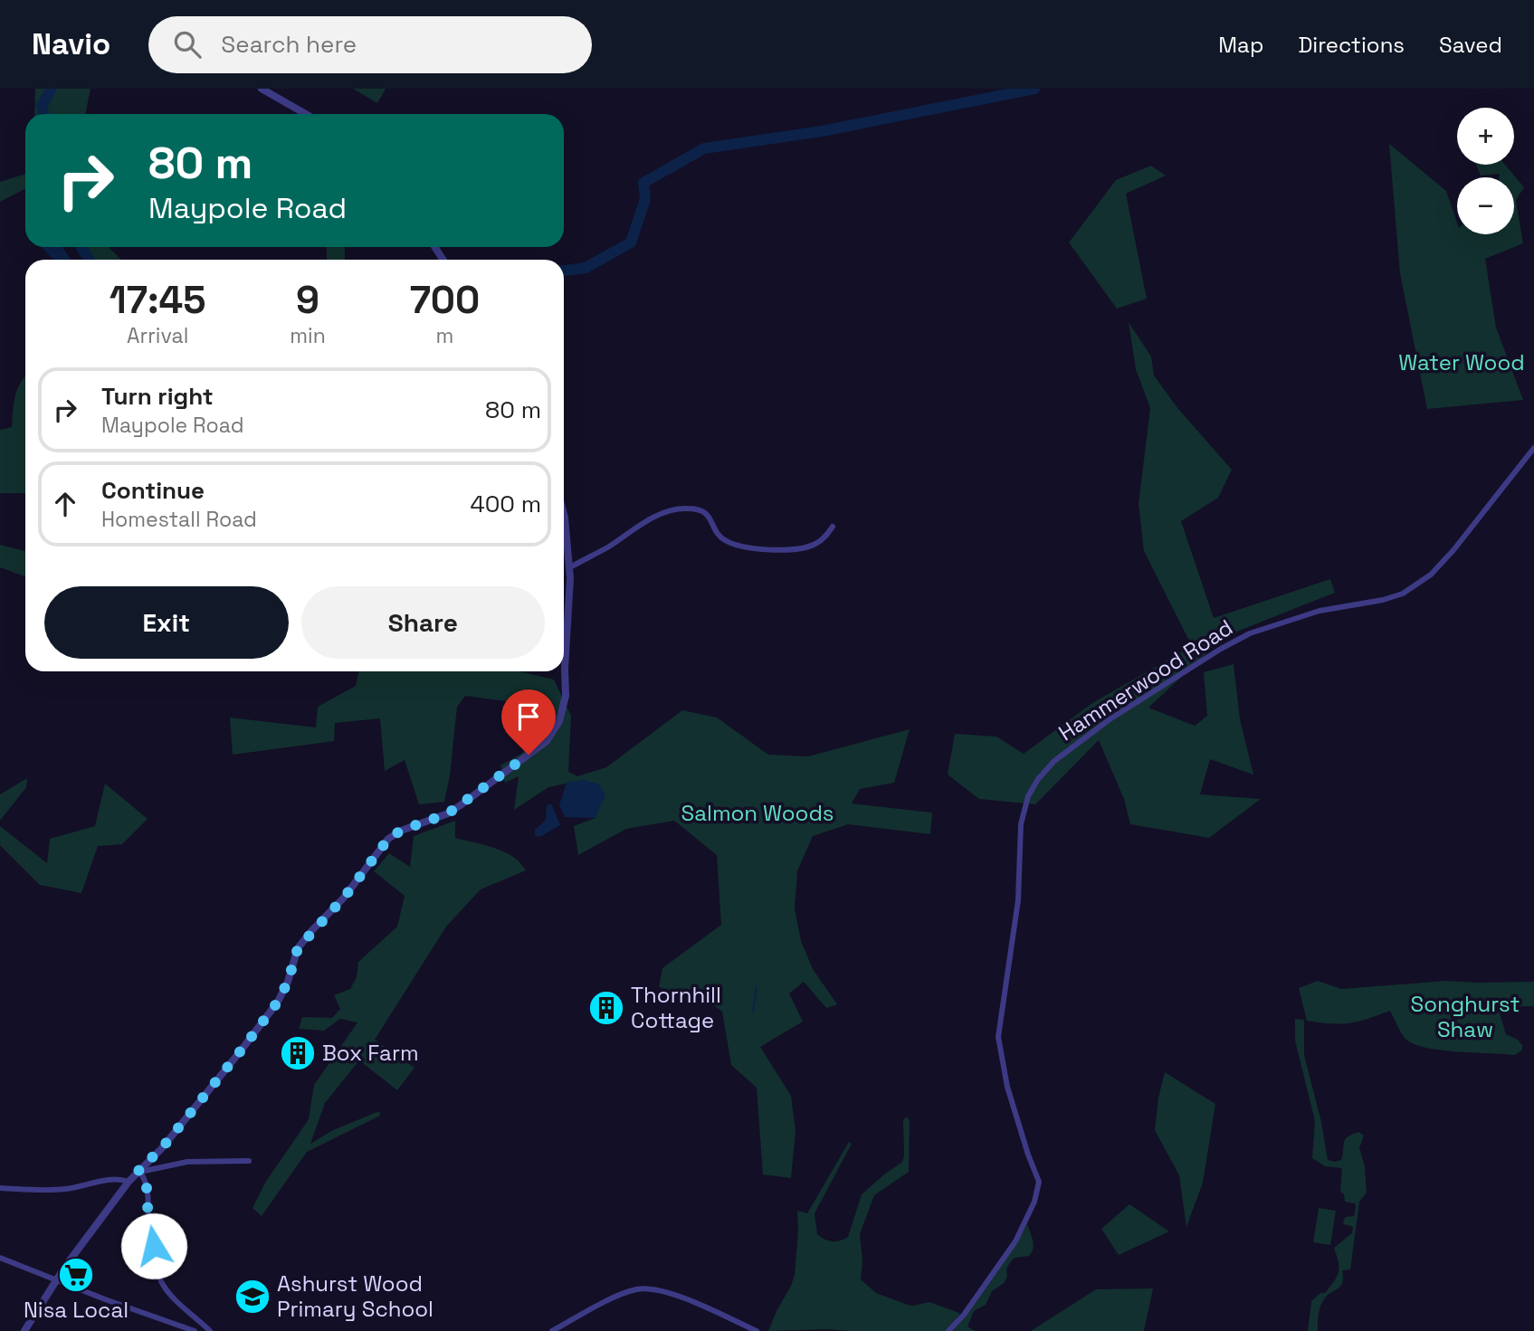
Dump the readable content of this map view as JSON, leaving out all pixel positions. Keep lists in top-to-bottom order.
{
  "streets": {
    "street": ["Hammerwood Road"]
  },
  "parks": ["Water Wood", "Salmon Woods", "Songhurst Shaw"],
  "places": {
    "building": ["Thornhill Cottage", "Box Farm"],
    "supermarket": ["Nisa Local"],
    "school or university": ["Ashurst Wood Primary School"]
  },
  "page": {
    "header": "Navio",
    "search": "Search here",
    "nav": ["Map", "Directions", "Saved"],
    "map_buttons": ["+", "−"],
    "turn": ["80 m", "Maypole Road"],
    "eta": [
      "17:45",
      "Arrival",
      "9",
      "min",
      "700",
      "m"
    ],
    "list": [
      {
        "name": "Turn right",
        "note": "Maypole Road",
        "value": "80 m"
      },
      {
        "name": "Continue",
        "note": "Homestall Road",
        "value": "400 m"
      }
    ],
    "buttons": ["Exit", "Share"]
  }
}
